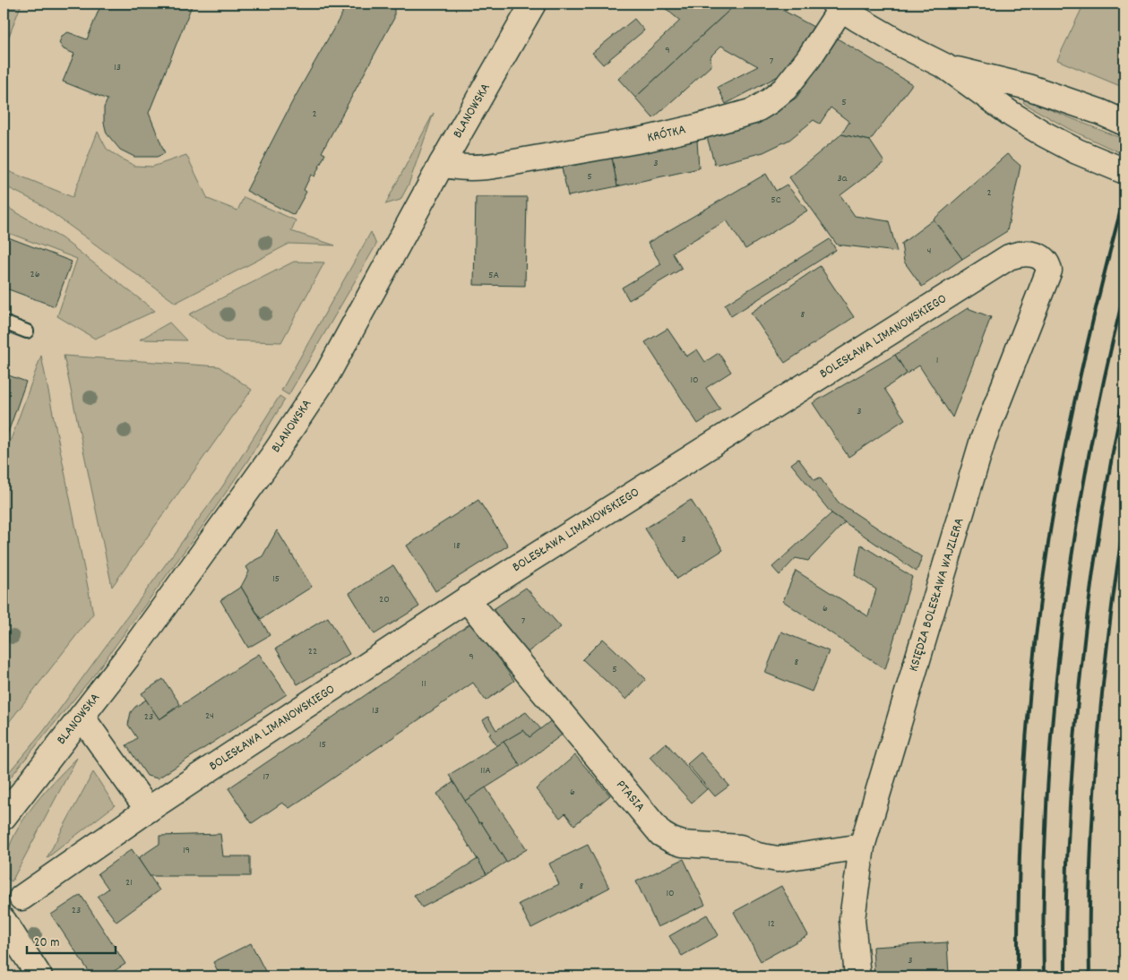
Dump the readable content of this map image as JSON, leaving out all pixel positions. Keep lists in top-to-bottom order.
{
  "streets": {
    "street": [
      "BLANOWSKA",
      "KRÓTKA",
      "BOLESŁAWA LIMANOWSKIEGO",
      "KSIĘDZA BOLESŁAWA WAJZLERA",
      "PTASIA"
    ]
  },
  "crossings": [
    ["BLANOWSKA", "KRÓTKA"],
    ["BOLESŁAWA LIMANOWSKIEGO", "KSIĘDZA BOLESŁAWA WAJZLERA"],
    ["BOLESŁAWA LIMANOWSKIEGO", "PTASIA"],
    ["KSIĘDZA BOLESŁAWA WAJZLERA", "PTASIA"]
  ],
  "house_numbers": [
    "9",
    "7",
    "13",
    "5",
    "2",
    "3",
    "5",
    "3a",
    "2",
    "5C",
    "4",
    "26",
    "5A",
    "8",
    "1",
    "10",
    "3",
    "3",
    "18",
    "15",
    "20",
    "6",
    "7",
    "22",
    "9",
    "8",
    "5",
    "11",
    "13",
    "24",
    "23",
    "15",
    "11A",
    "17",
    "6",
    "19",
    "21",
    "8",
    "10",
    "23",
    "12",
    "3"
  ],
  "scale_bar": "20 m"
}
